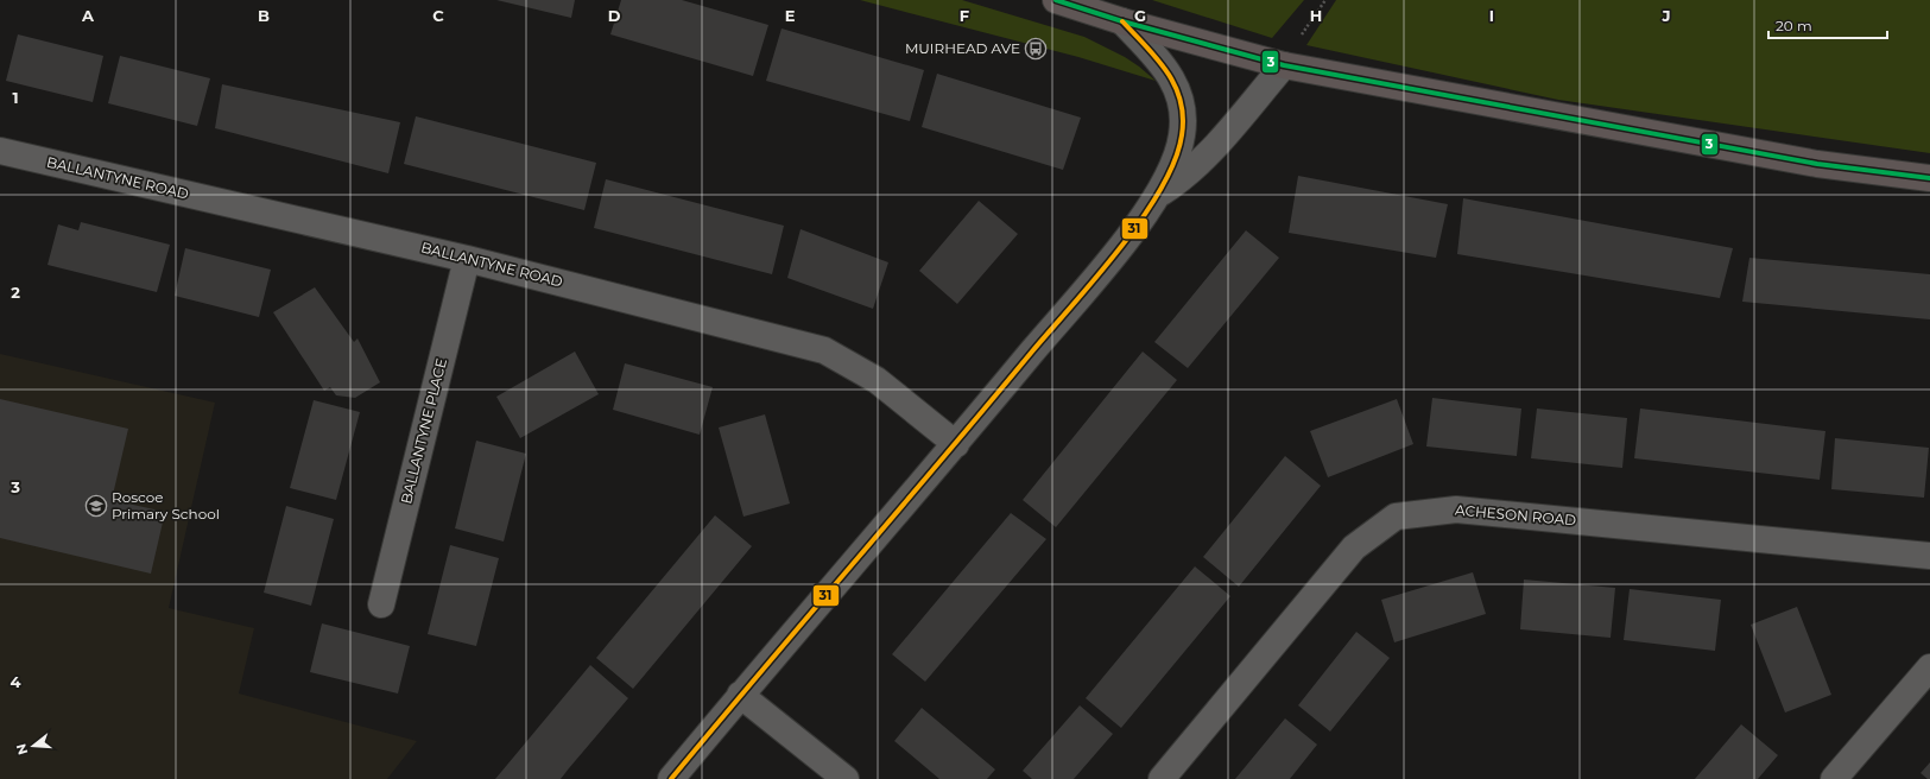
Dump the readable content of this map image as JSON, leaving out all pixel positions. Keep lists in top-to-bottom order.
{
  "streets": {
    "street": ["BALLANTYNE ROAD", "BALLANTYNE PLACE", "ACHESON ROAD"]
  },
  "crossings": [
    ["BALLANTYNE ROAD", "BALLANTYNE PLACE"]
  ],
  "places": {
    "bus stop": ["MUIRHEAD AVE"],
    "school or university": ["Roscoe Primary School"]
  },
  "lines": ["transit line 3", "transit line 31"],
  "scale_bar": "20 m",
  "north": "left",
  "grid": {
    "columns": [
      "A",
      "B",
      "C",
      "D",
      "E",
      "F",
      "G",
      "H",
      "I",
      "J"
    ],
    "rows": [
      "1",
      "2",
      "3",
      "4"
    ]
  }
}
